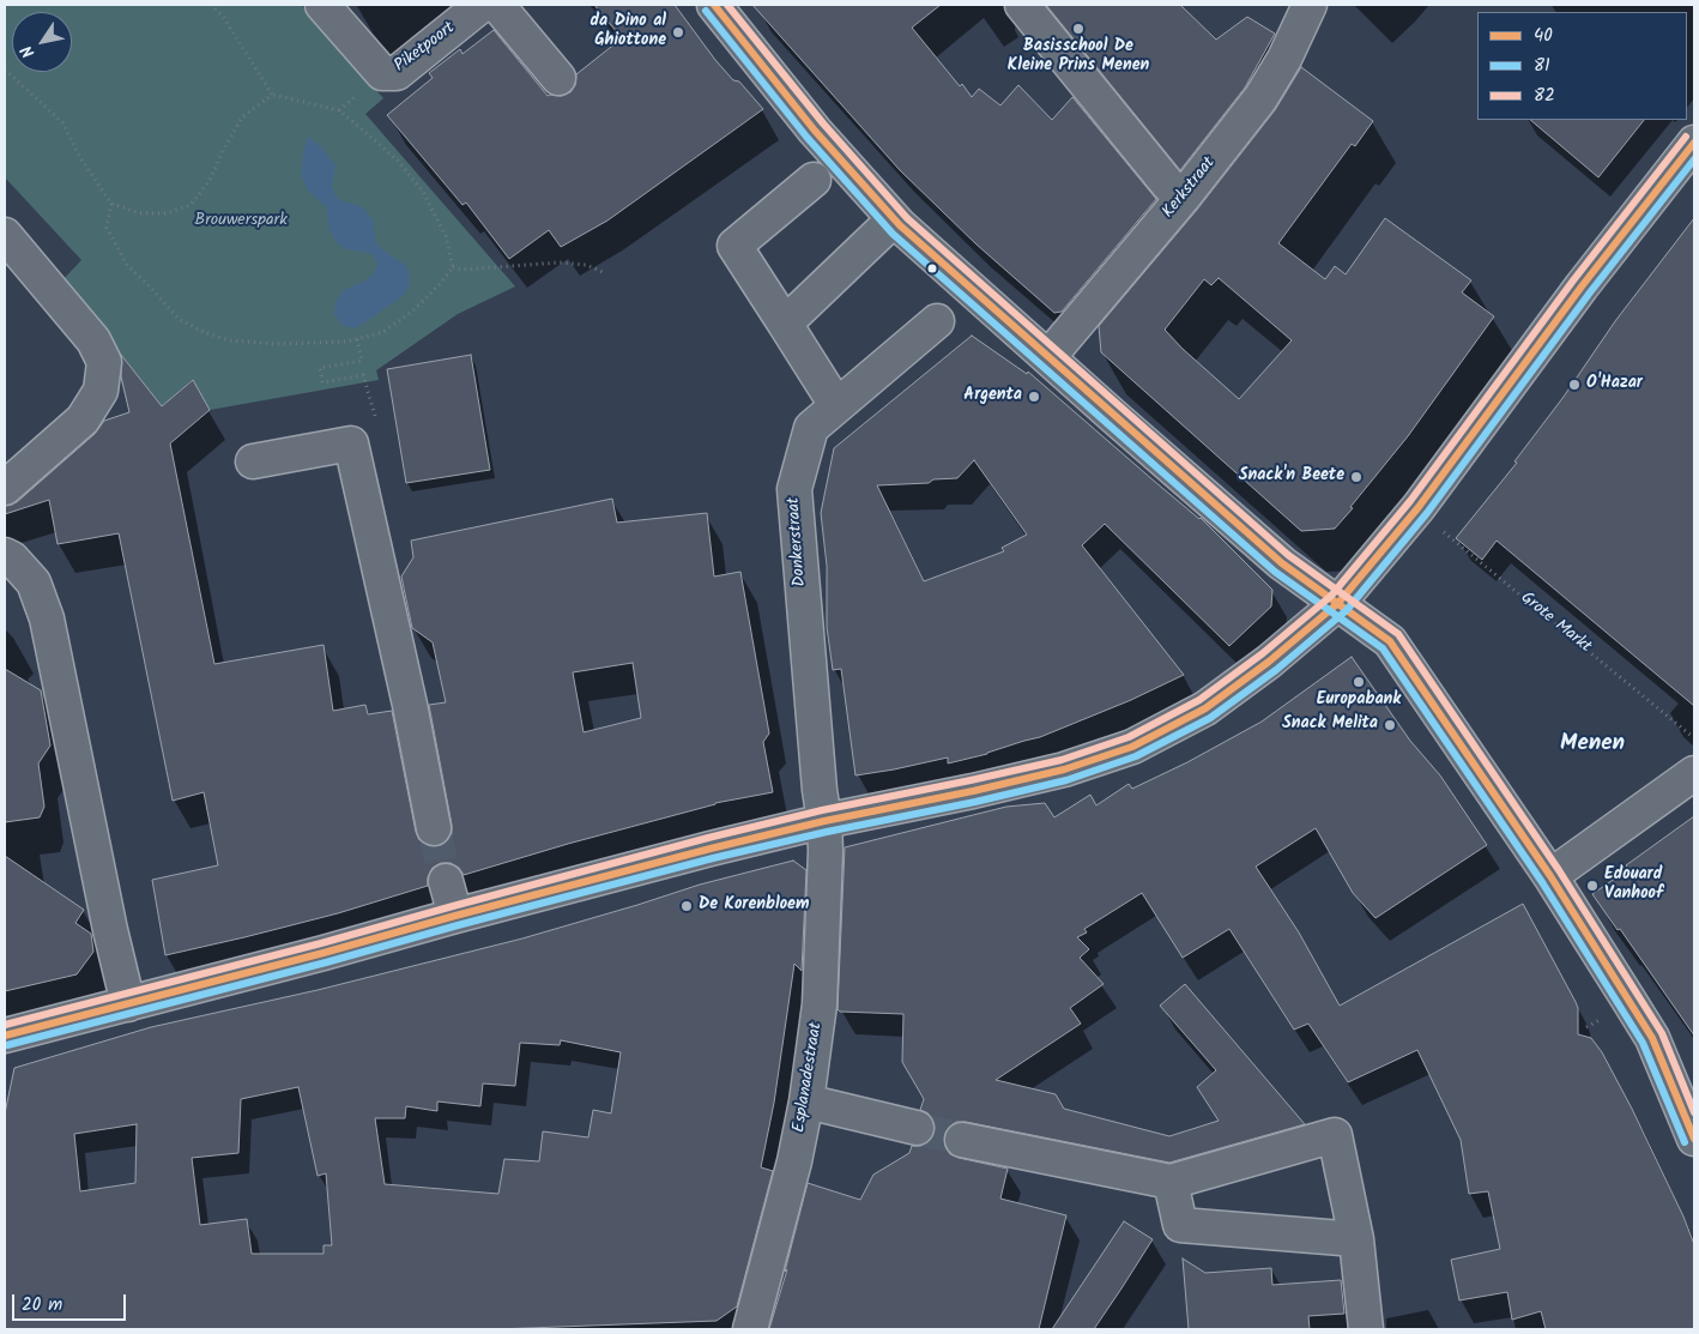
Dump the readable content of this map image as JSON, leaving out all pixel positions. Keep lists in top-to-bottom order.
{
  "streets": {
    "street": [
      "Piketpoort",
      "Kerkstraat",
      "Donkerstraat",
      "Esplanadestraat"
    ],
    "path": ["Grote Markt"]
  },
  "crossings": [
    ["Donkerstraat", "Esplanadestraat"]
  ],
  "districts": ["Menen"],
  "parks": ["Brouwerspark"],
  "places": [
    "Basisschool De Kleine Prins Menen",
    "da Dino al Ghiottone",
    "O'Hazar",
    "Argenta",
    "Snack'n Beete",
    "Europabank",
    "Snack Melita",
    "Edouard Vanhoof",
    "De Korenbloem"
  ],
  "lines": ["transit line 40", "transit line 82", "transit line 81"],
  "legend": ["40", "81", "82"],
  "scale_bar": "20 m",
  "north": "bottom left"
}
